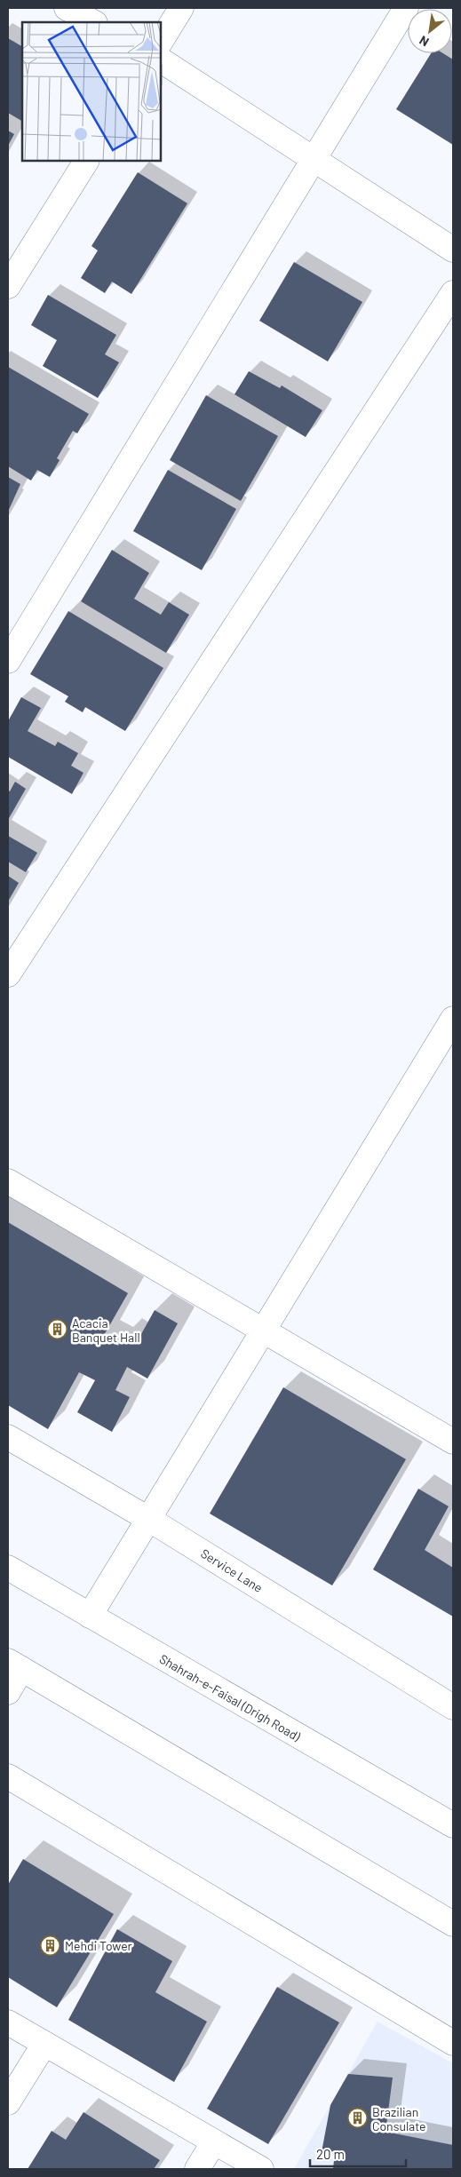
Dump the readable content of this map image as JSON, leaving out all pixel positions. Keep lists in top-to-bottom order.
{
  "streets": {
    "main road": ["Service Lane", "Shahrah-e-Faisal (Drigh Road)"]
  },
  "places": {
    "building": ["Acacia Banquet Hall", "Mehdi Tower", "Brazilian Consulate"]
  },
  "scale_bar": "20 m",
  "north": "bottom left"
}
